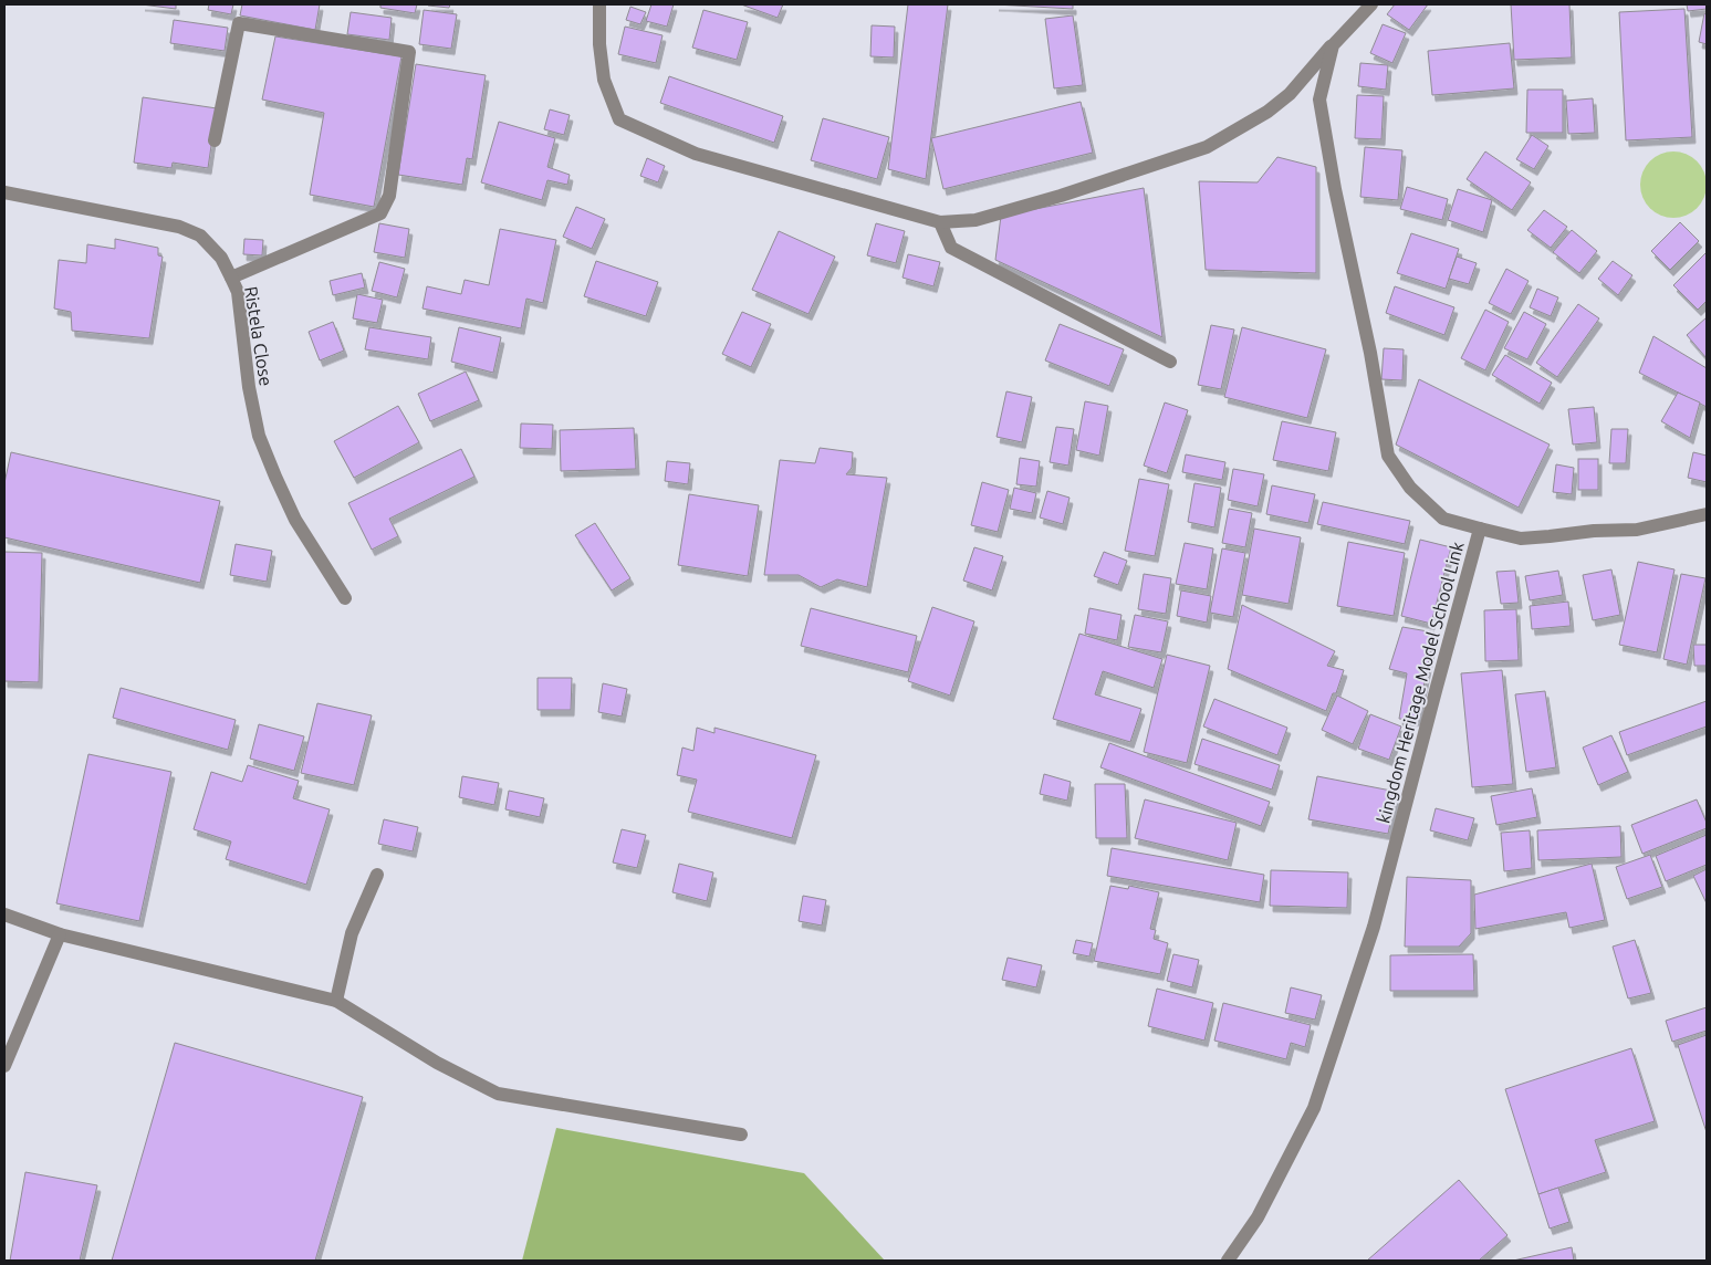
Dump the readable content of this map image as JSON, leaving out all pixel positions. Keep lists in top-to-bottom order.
{
  "streets": {
    "street": ["Ristela Close", "kingdom Heritage Model School Link"]
  }
}
